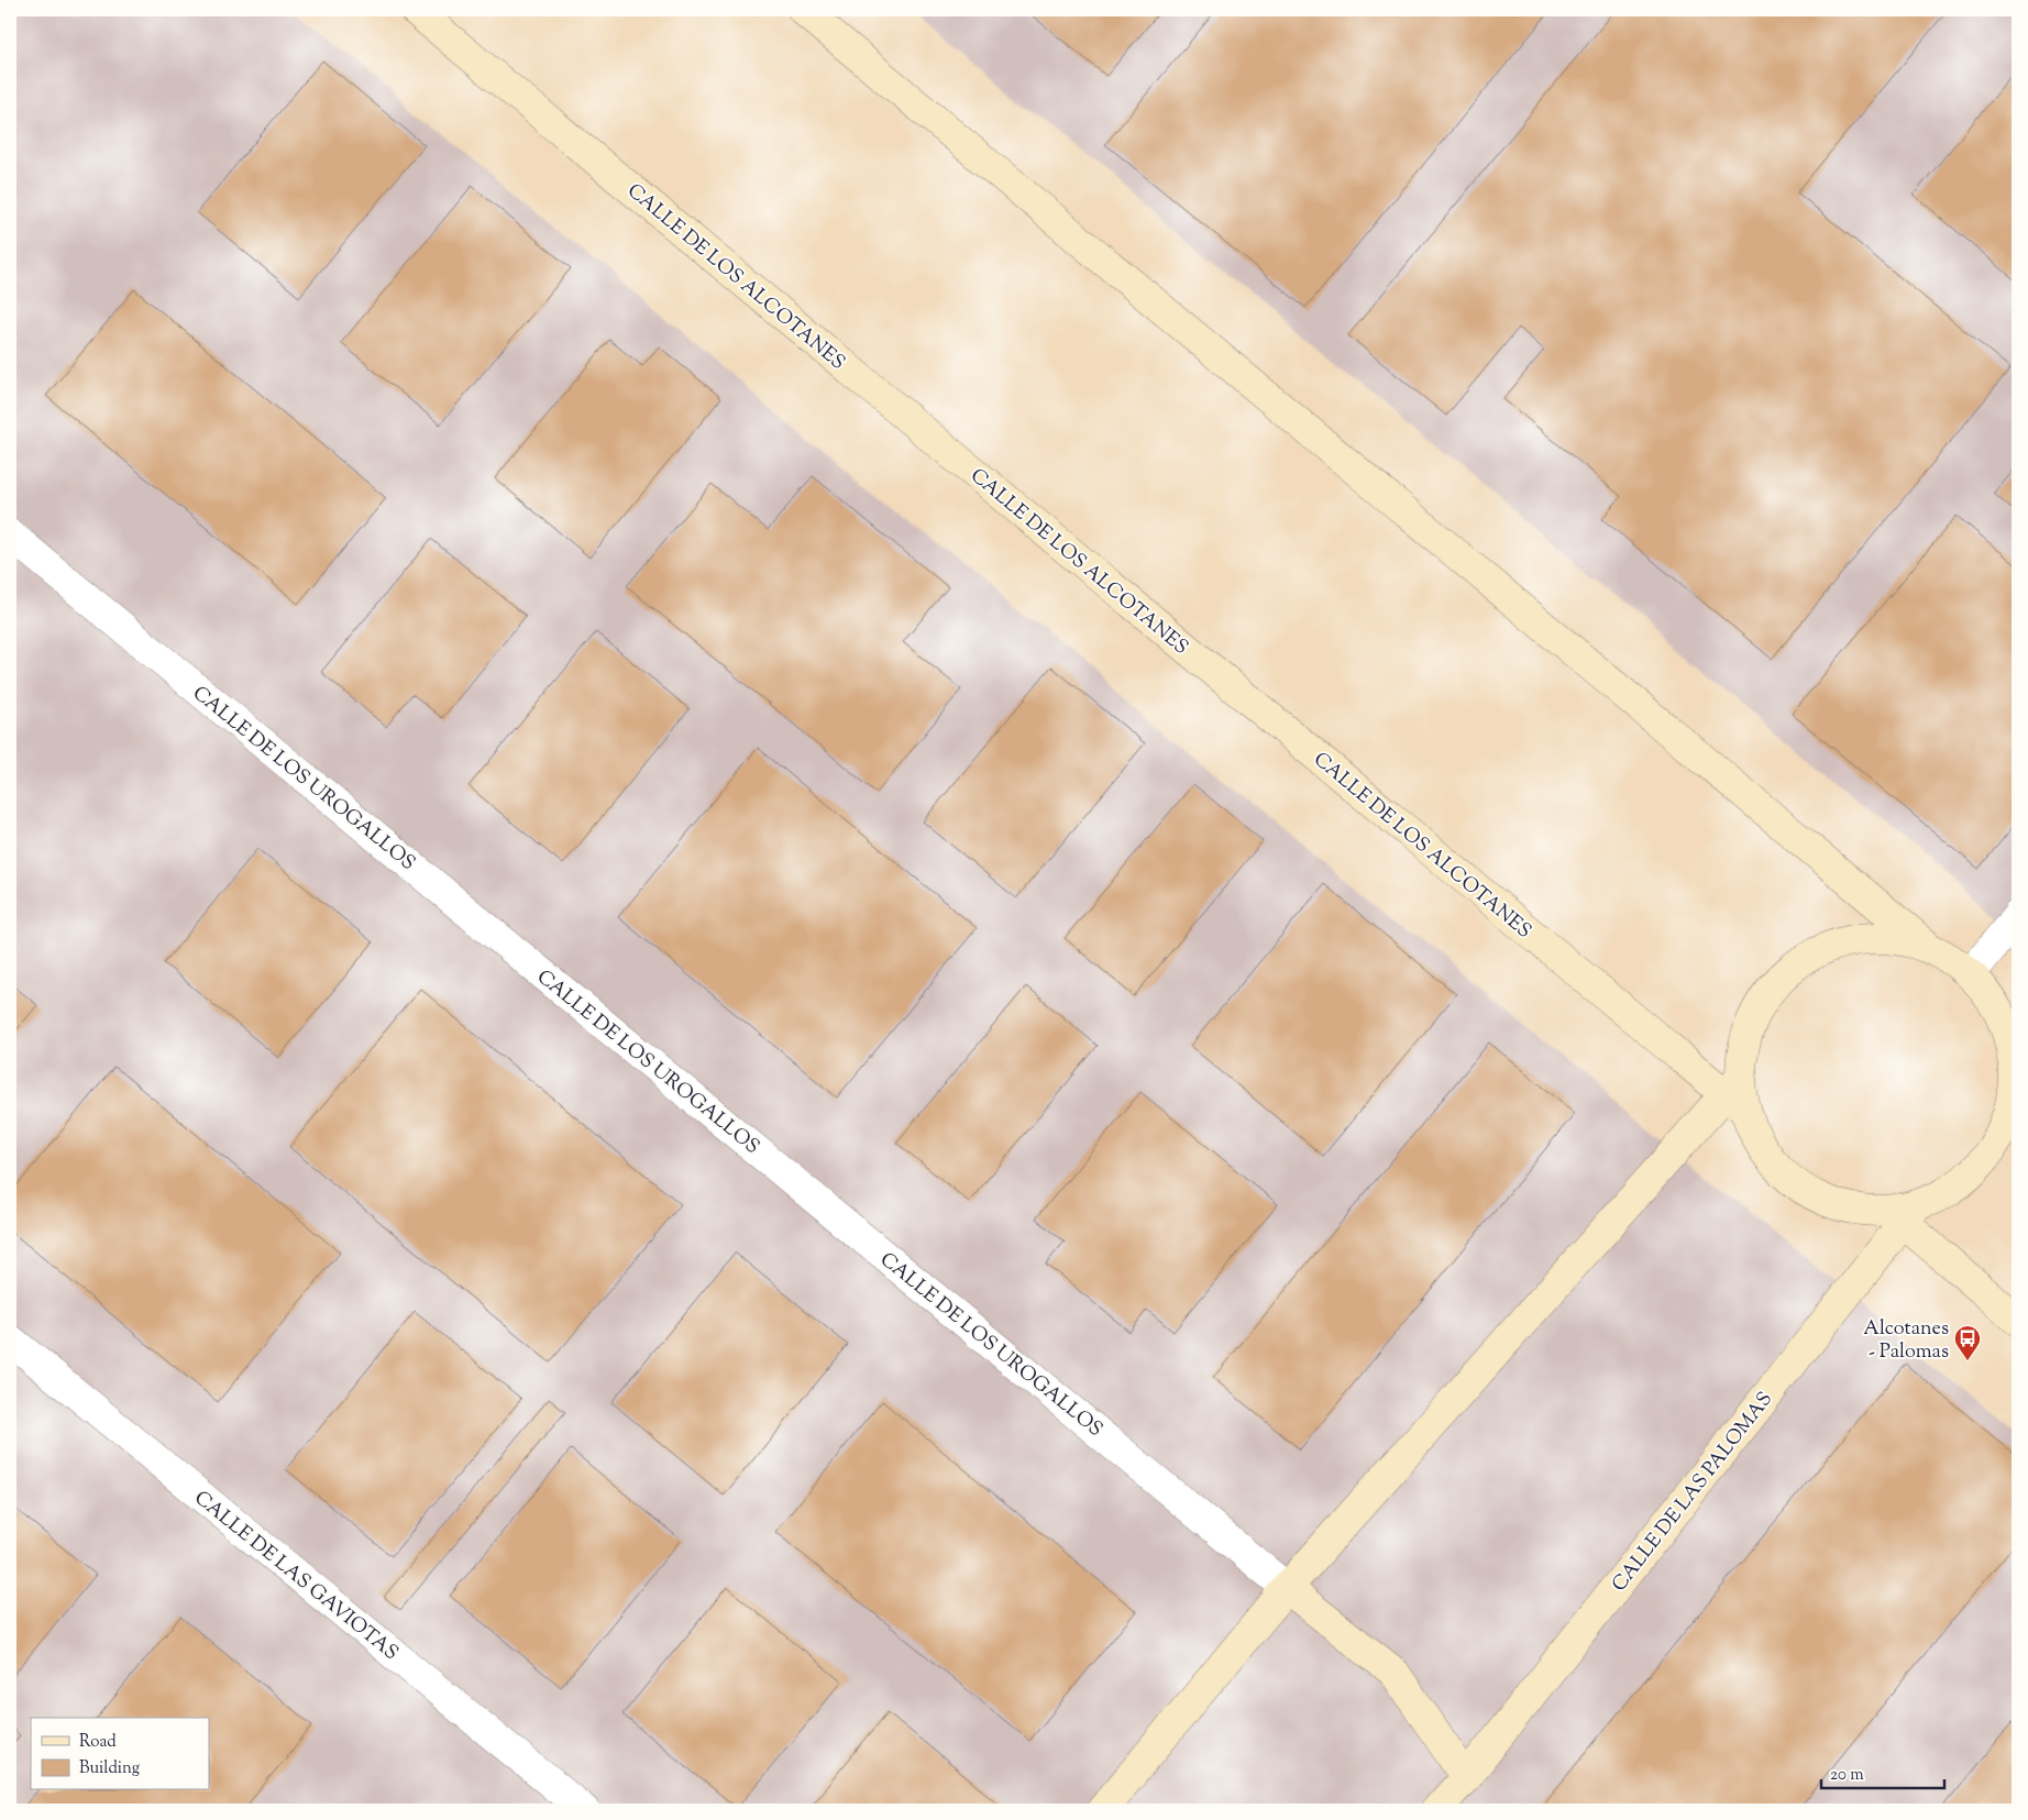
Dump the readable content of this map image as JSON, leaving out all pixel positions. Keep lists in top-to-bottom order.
{
  "streets": {
    "street": [
      "CALLE DE LOS ALCOTANES",
      "CALLE DE LOS UROGALLOS",
      "CALLE DE LAS PALOMAS",
      "CALLE DE LAS GAVIOTAS"
    ]
  },
  "places": {
    "bus stop": ["Alcotanes - Palomas"]
  },
  "legend": ["Road", "Building"],
  "scale_bar": "20 m"
}
